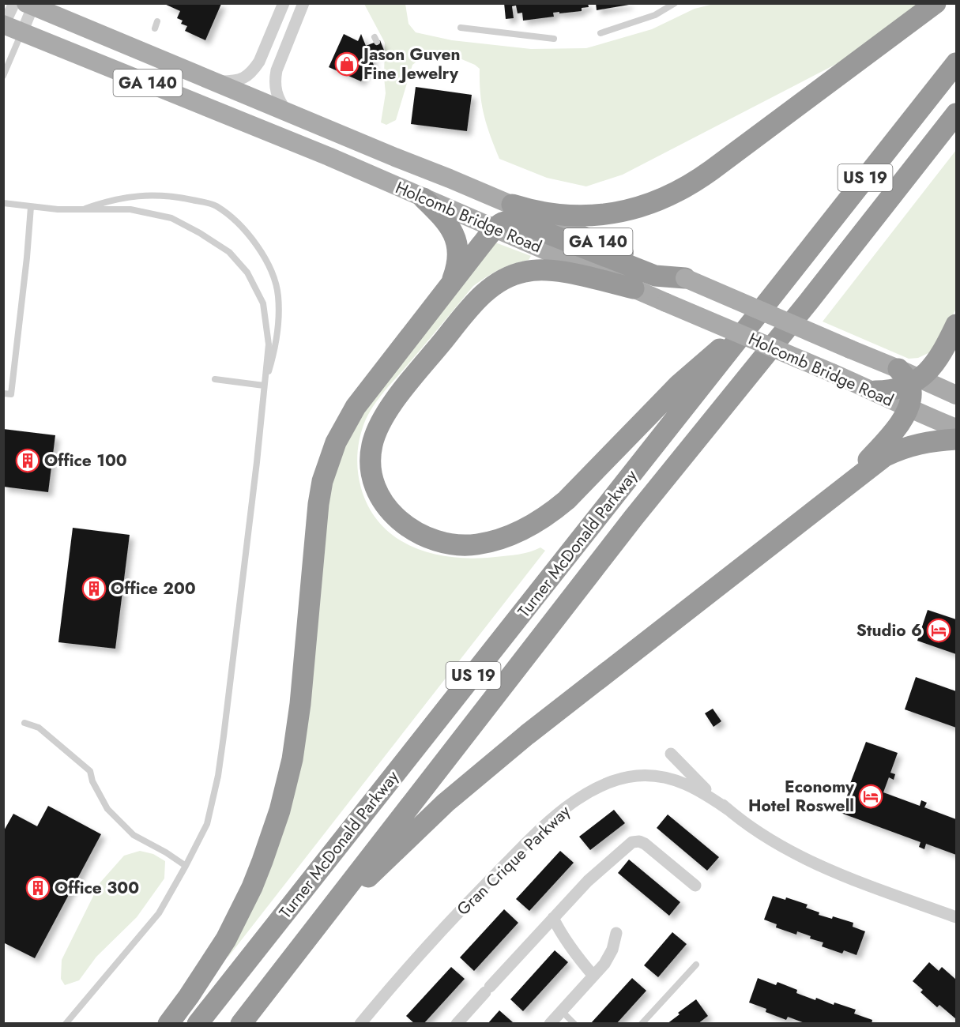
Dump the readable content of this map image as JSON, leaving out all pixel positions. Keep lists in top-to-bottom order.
{
  "streets": {
    "highway": ["US 19", "Turner McDonald Parkway"],
    "main road": ["GA 140", "Holcomb Bridge Road"],
    "street": ["Gran Crique Parkway"]
  },
  "places": {
    "shop": ["Jason Guven Fine Jewelry"],
    "building": ["Office 100", "Office 200", "Office 300"],
    "hotel": ["Studio 6", "Economy Hotel Roswell"]
  }
}
